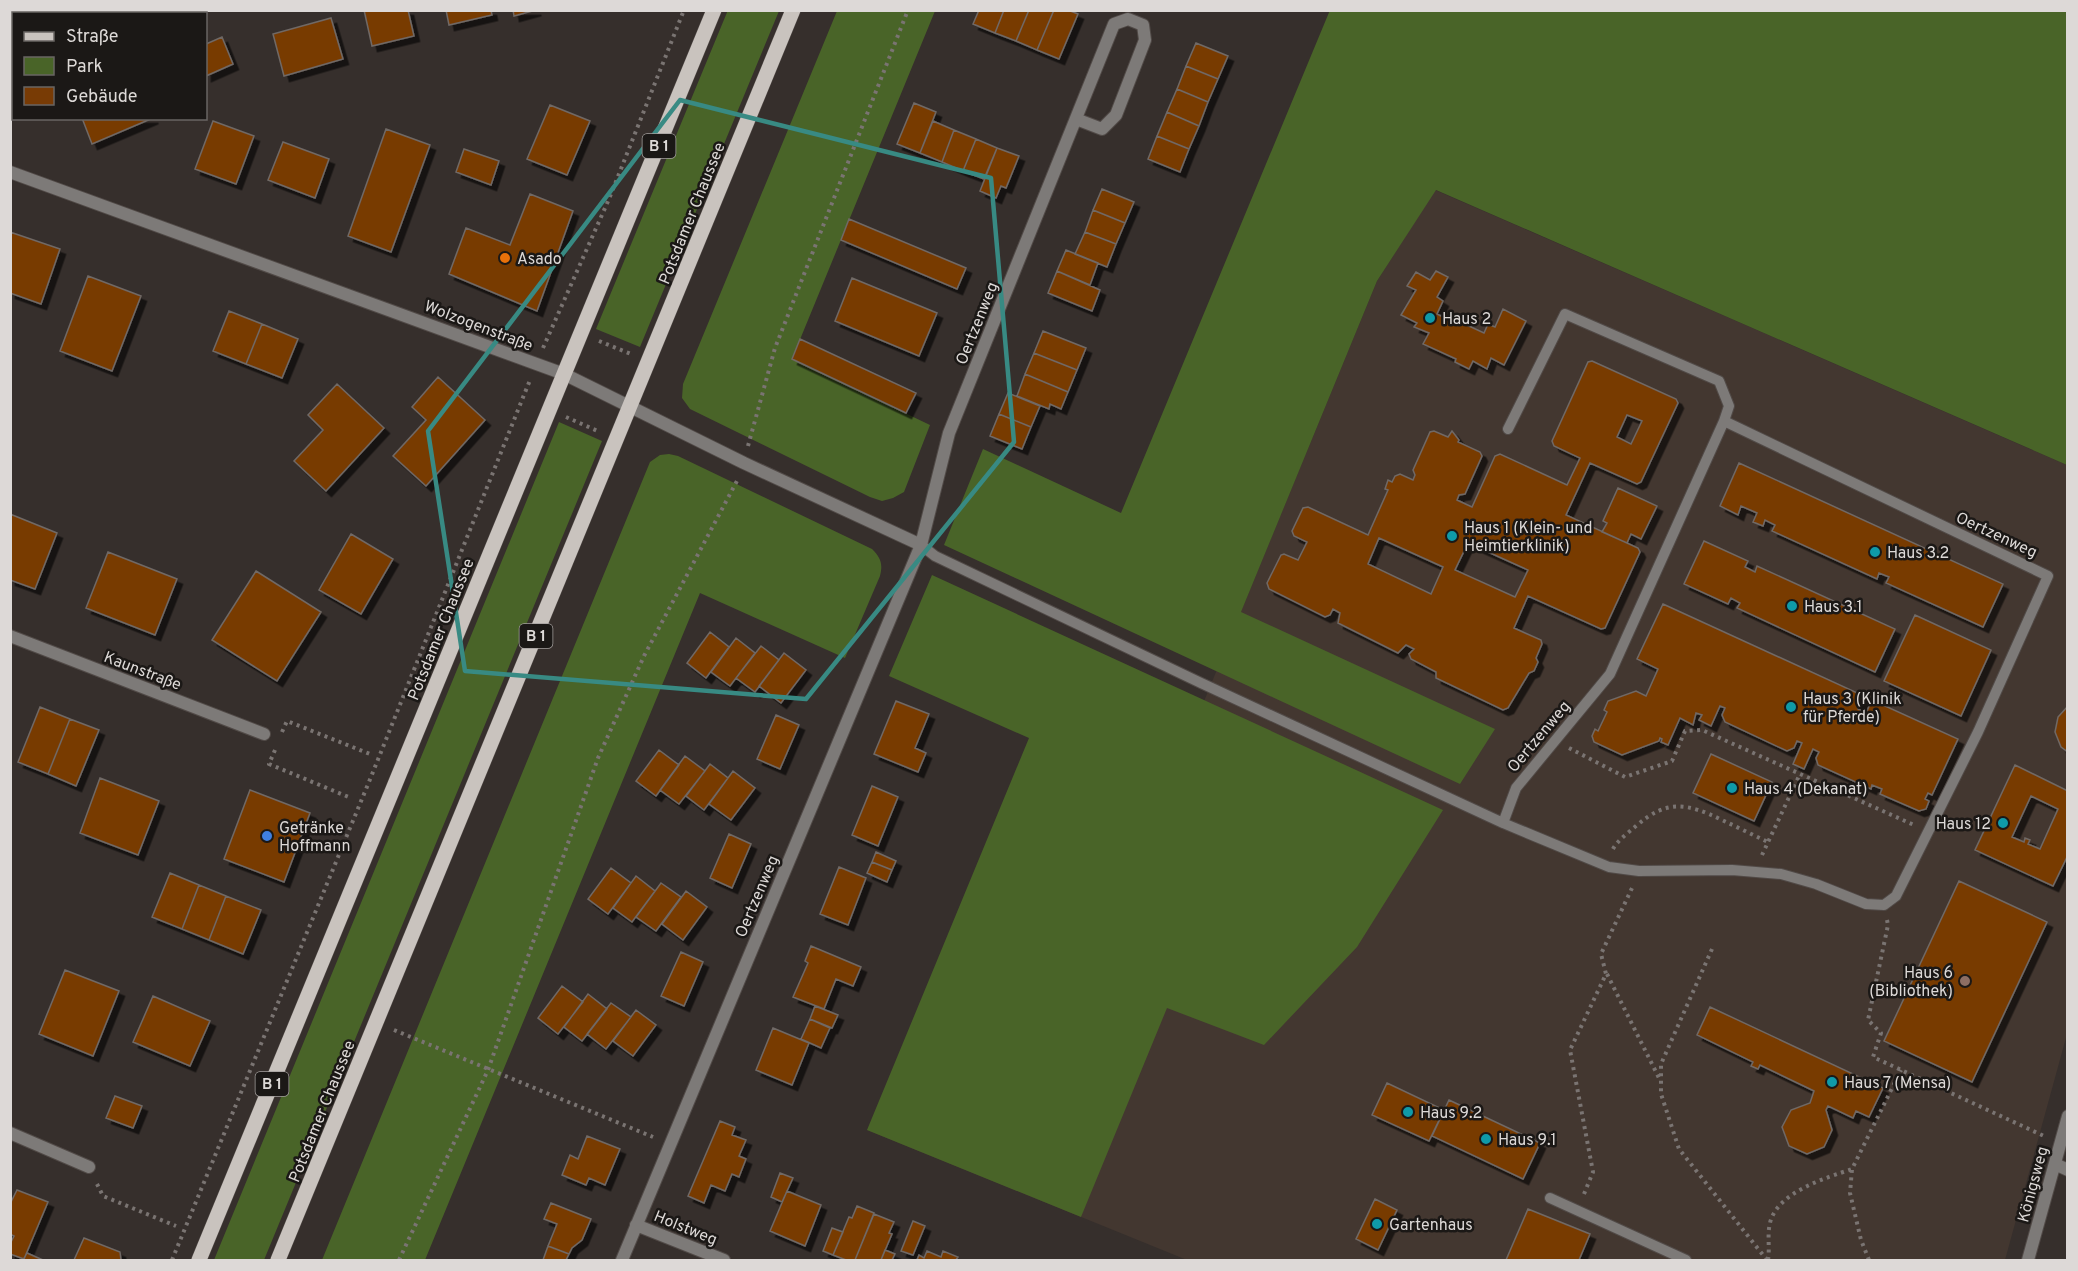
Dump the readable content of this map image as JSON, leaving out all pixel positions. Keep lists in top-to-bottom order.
{
  "streets": {
    "main road": ["B 1", "Potsdamer Chaussee"],
    "street": [
      "Oertzenweg",
      "Wolzogenstraße",
      "Kaunstraße",
      "Königsweg",
      "Holstweg"
    ]
  },
  "crossings": [
    ["Potsdamer Chaussee", "Wolzogenstraße"],
    ["Oertzenweg", "Wolzogenstraße"],
    ["Oertzenweg", "Holstweg"]
  ],
  "places": [
    "Asado",
    "Haus 2",
    "Haus 1 (Klein- und Heimtierklinik)",
    "Haus 3.2",
    "Haus 3.1",
    "Haus 3 (Klinik für Pferde)",
    "Haus 4 (Dekanat)",
    "Haus 12",
    "Getränke Hoffmann",
    "Haus 6 (Bibliothek)",
    "Haus 7 (Mensa)",
    "Haus 9.2",
    "Haus 9.1",
    "Gartenhaus"
  ],
  "legend": ["Straße", "Park", "Gebäude"]
}
